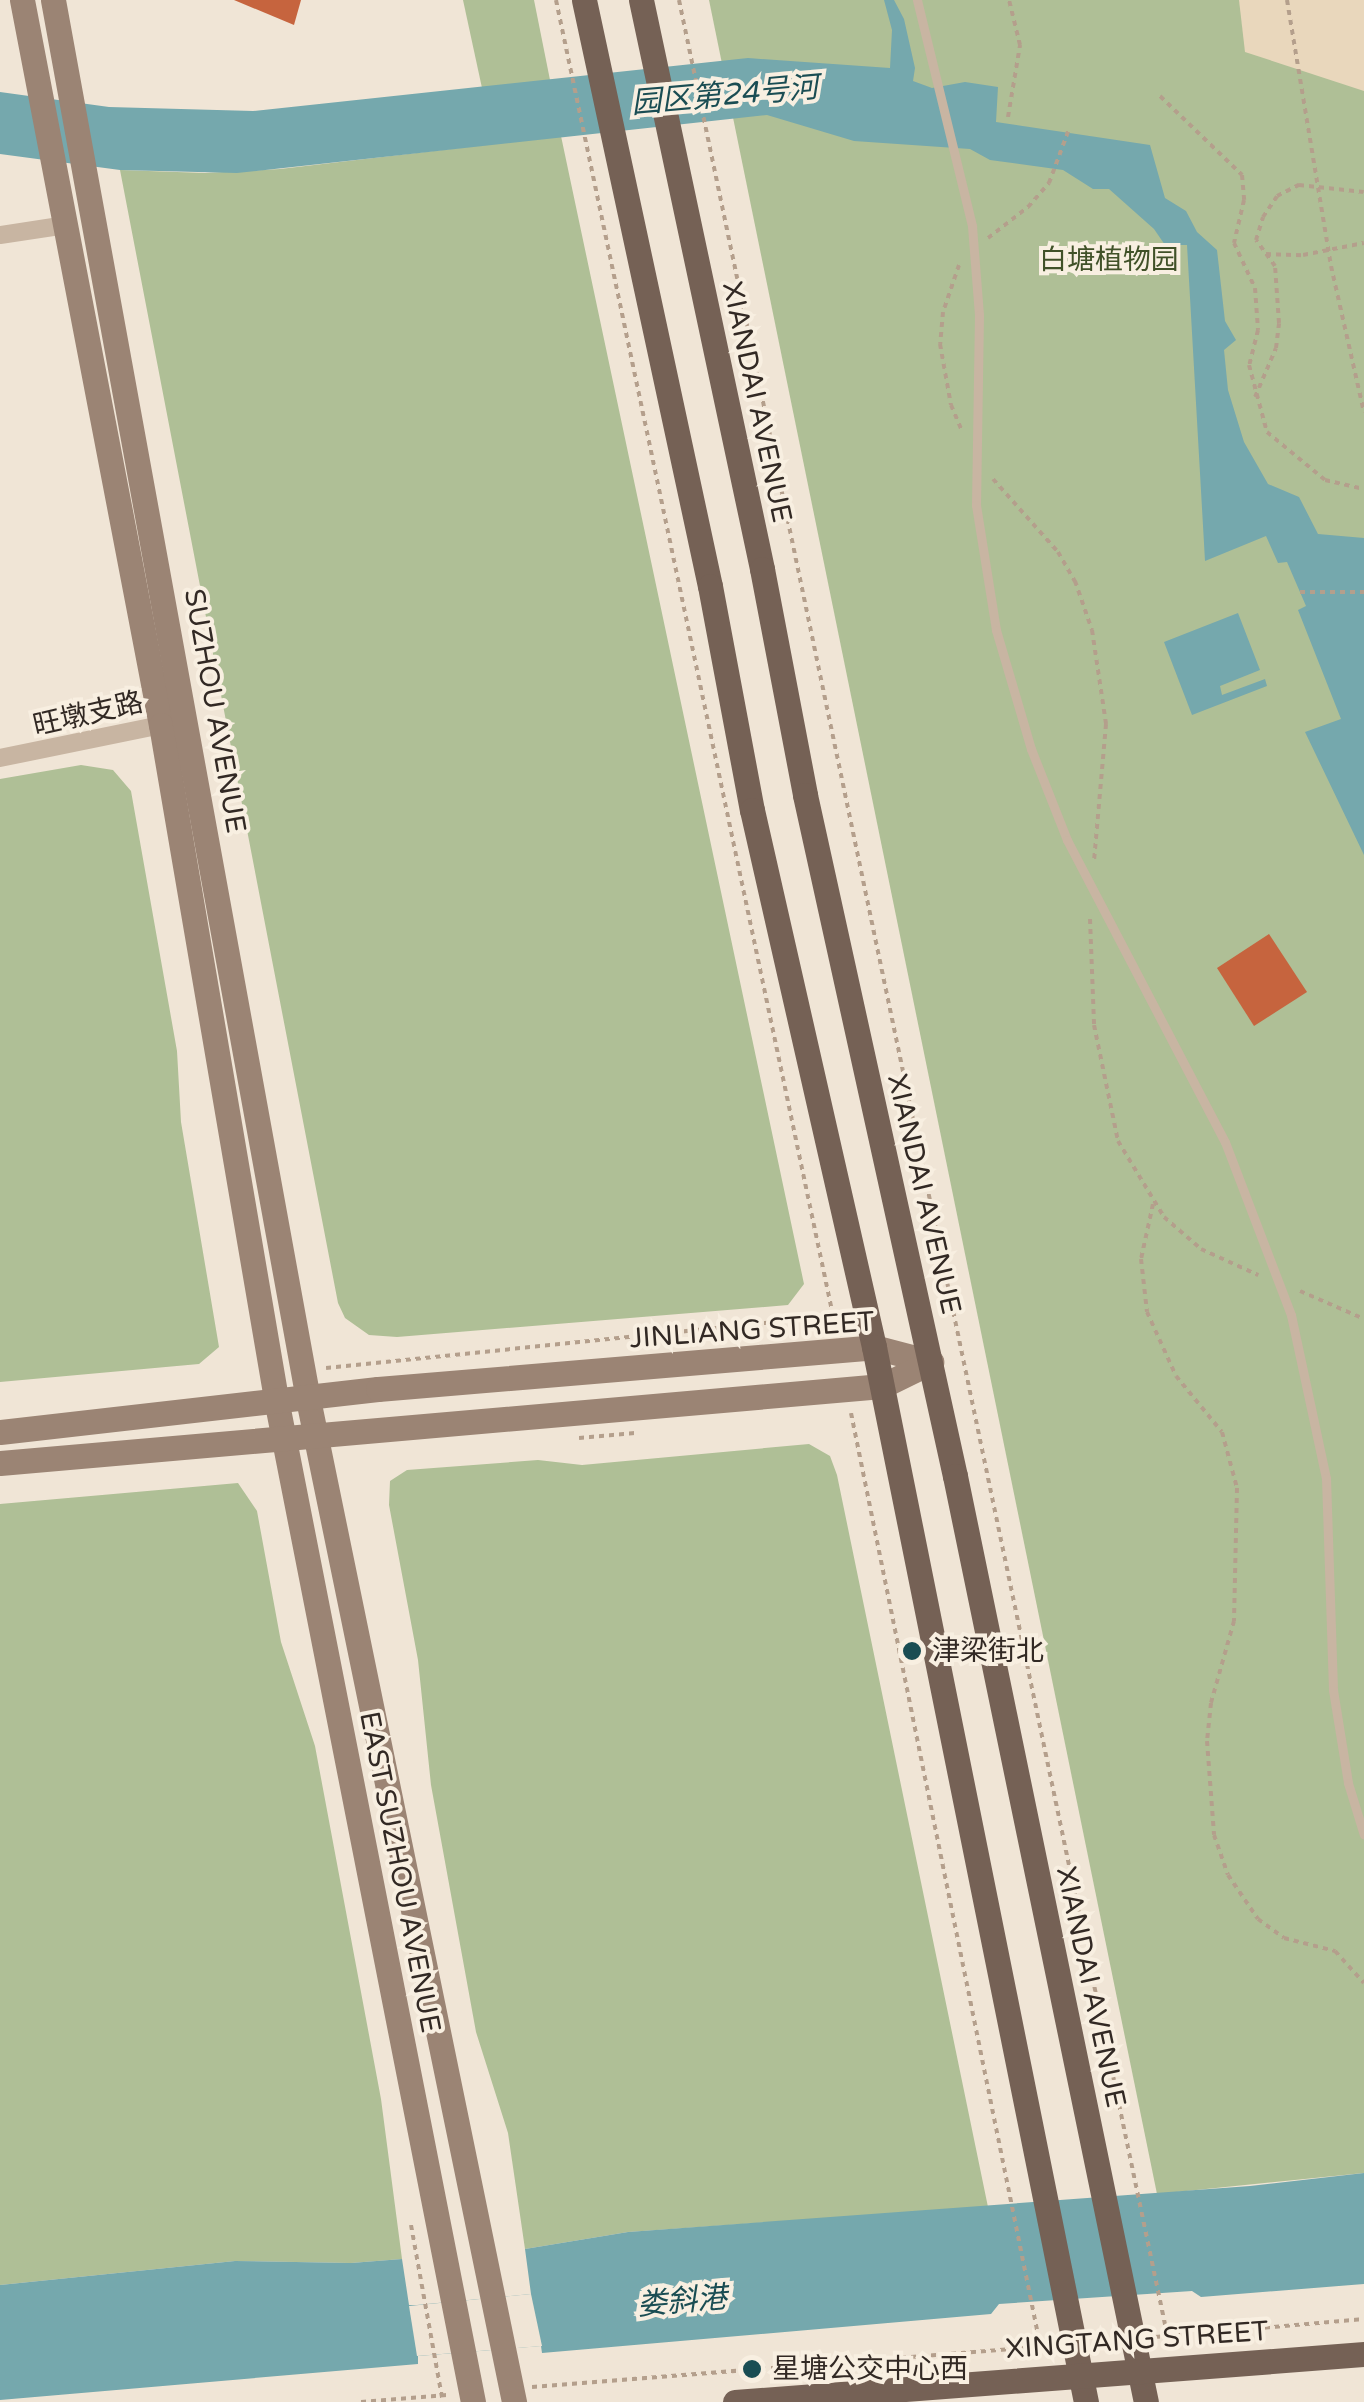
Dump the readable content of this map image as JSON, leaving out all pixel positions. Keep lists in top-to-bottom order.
{
  "streets": {
    "main road": [
      "XIANDAI AVENUE",
      "SUZHOU AVENUE",
      "JINLIANG STREET",
      "EAST SUZHOU AVENUE",
      "XINGTANG STREET"
    ],
    "street": ["旺墩支路"]
  },
  "crossings": [
    ["XIANDAI AVENUE", "JINLIANG STREET"],
    ["XIANDAI AVENUE", "XINGTANG STREET"],
    ["SUZHOU AVENUE", "旺墩支路"],
    ["SUZHOU AVENUE", "JINLIANG STREET"],
    ["SUZHOU AVENUE", "EAST SUZHOU AVENUE"],
    ["JINLIANG STREET", "EAST SUZHOU AVENUE"]
  ],
  "water": ["园区第24号河", "娄斜港"],
  "parks": ["白塘植物园"],
  "places": ["津梁街北", "星塘公交中心西"]
}
